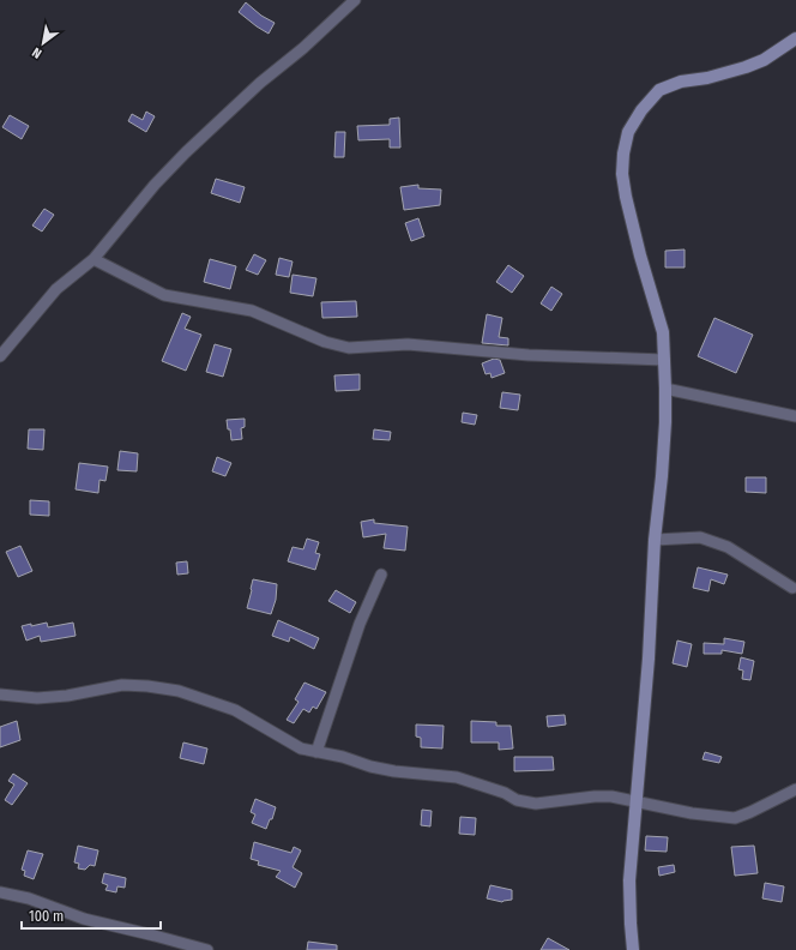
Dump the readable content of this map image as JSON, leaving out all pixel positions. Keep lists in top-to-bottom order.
{
  "scale_bar": "100 m",
  "north": "bottom left"
}
